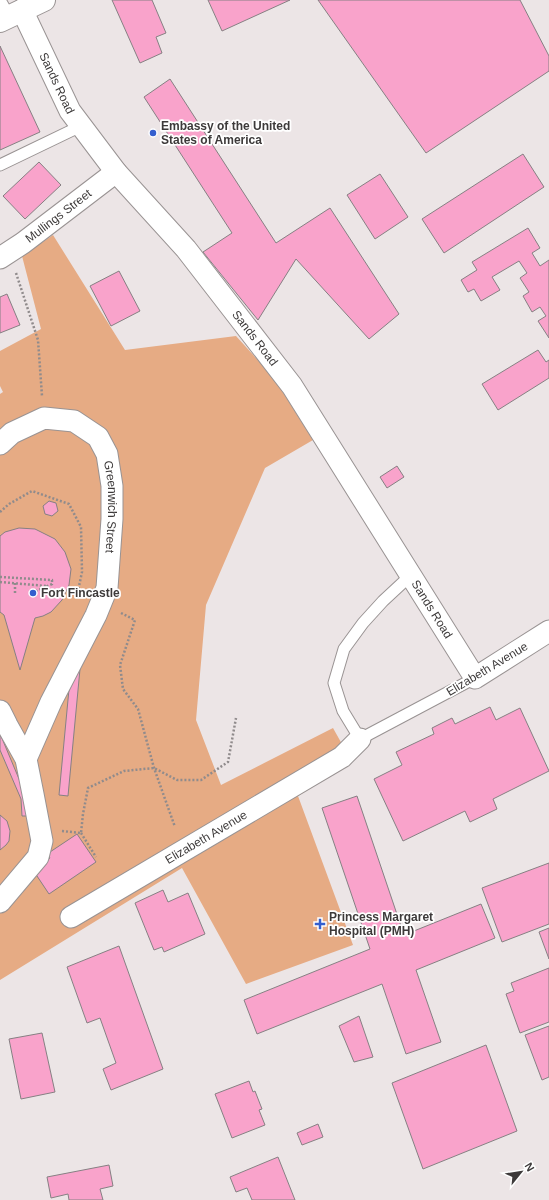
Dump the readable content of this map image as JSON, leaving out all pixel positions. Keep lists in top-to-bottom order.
{
  "streets": {
    "street": [
      "Sands Road",
      "Mullings Street",
      "Greenwich Street",
      "Elizabeth Avenue"
    ]
  },
  "crossings": [
    ["Sands Road", "Mullings Street"],
    ["Sands Road", "Elizabeth Avenue"]
  ],
  "places": {
    "other": ["Embassy of the United States of America", "Fort Fincastle"],
    "health": ["Princess Margaret Hospital (PMH)"]
  },
  "north": "top right"
}
